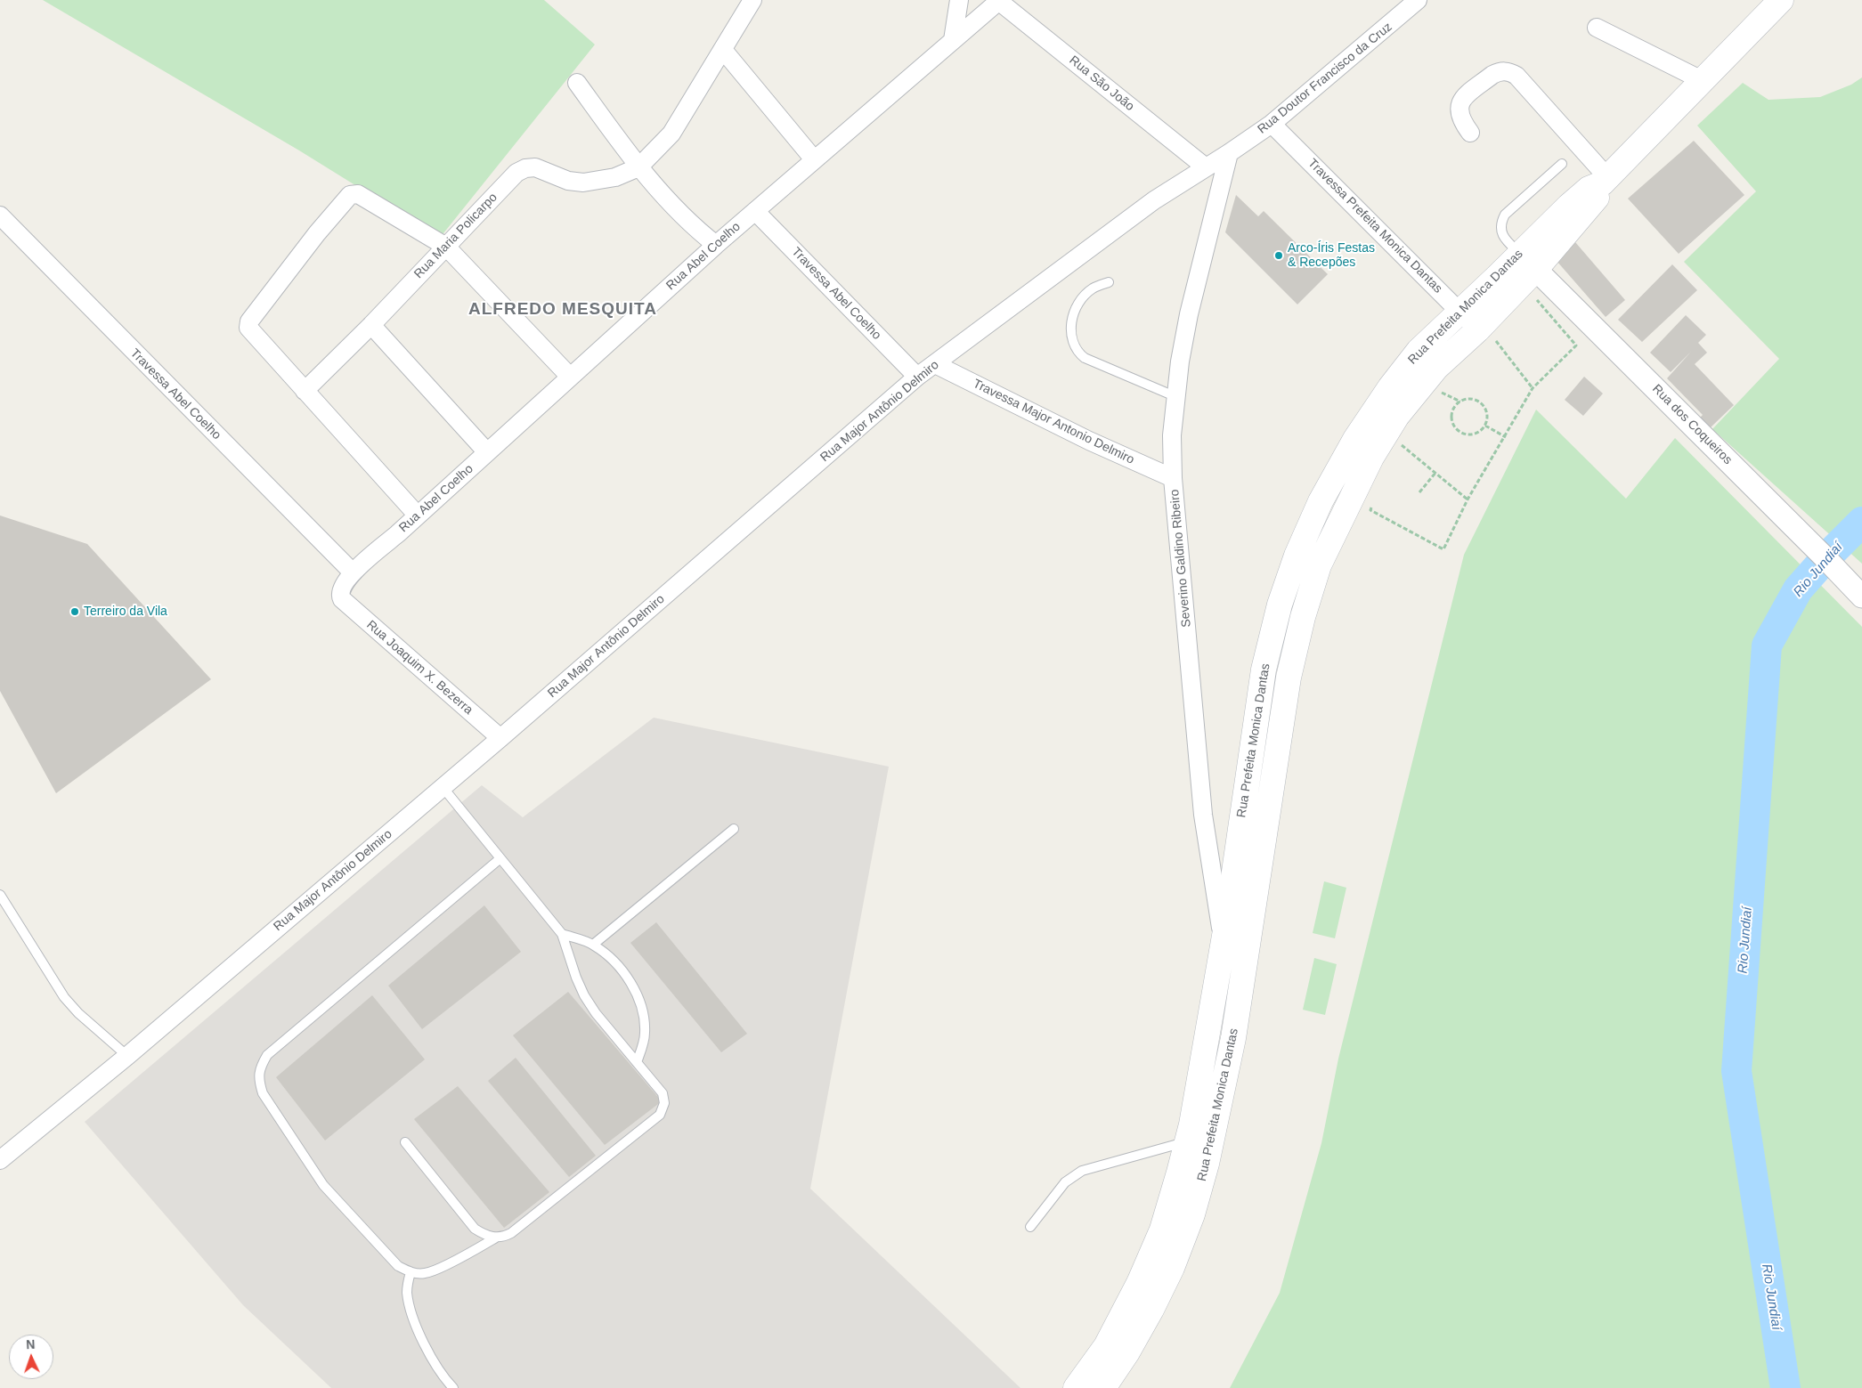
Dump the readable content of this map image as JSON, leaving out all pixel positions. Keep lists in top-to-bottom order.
{
  "streets": {
    "main road": ["Rua Prefeita Monica Dantas"],
    "street": [
      "Rua Doutor Francisco da Cruz",
      "Rua São João",
      "Travessa Prefeita Monica Dantas",
      "Rua Maria Policarpo",
      "Rua Abel Coelho",
      "Travessa Abel Coelho",
      "Rua Major Antônio Delmiro",
      "Travessa Major Antonio Delmiro",
      "Rua dos Coqueiros",
      "Severino Galdino Ribeiro",
      "Rua Joaquim X. Bezerra"
    ]
  },
  "crossings": [
    ["Rua Doutor Francisco da Cruz", "Travessa Prefeita Monica Dantas"],
    ["Rua Doutor Francisco da Cruz", "Rua Major Antônio Delmiro"],
    ["Rua Doutor Francisco da Cruz", "Severino Galdino Ribeiro"],
    ["Rua São João", "Rua Abel Coelho"],
    ["Rua São João", "Rua Major Antônio Delmiro"],
    ["Travessa Prefeita Monica Dantas", "Rua Prefeita Monica Dantas"],
    ["Rua Abel Coelho", "Travessa Abel Coelho"],
    ["Rua Abel Coelho", "Rua Joaquim X. Bezerra"],
    ["Travessa Abel Coelho", "Rua Major Antônio Delmiro"],
    ["Rua Prefeita Monica Dantas", "Rua dos Coqueiros"],
    ["Rua Prefeita Monica Dantas", "Severino Galdino Ribeiro"],
    ["Rua Major Antônio Delmiro", "Travessa Major Antonio Delmiro"],
    ["Rua Major Antônio Delmiro", "Severino Galdino Ribeiro"],
    ["Rua Major Antônio Delmiro", "Rua Joaquim X. Bezerra"],
    ["Travessa Major Antonio Delmiro", "Severino Galdino Ribeiro"]
  ],
  "districts": ["ALFREDO MESQUITA"],
  "water": ["Rio Jundiaí"],
  "places": ["Arco-Íris Festas & Recepões", "Terreiro da Vila"],
  "north": "top"
}
